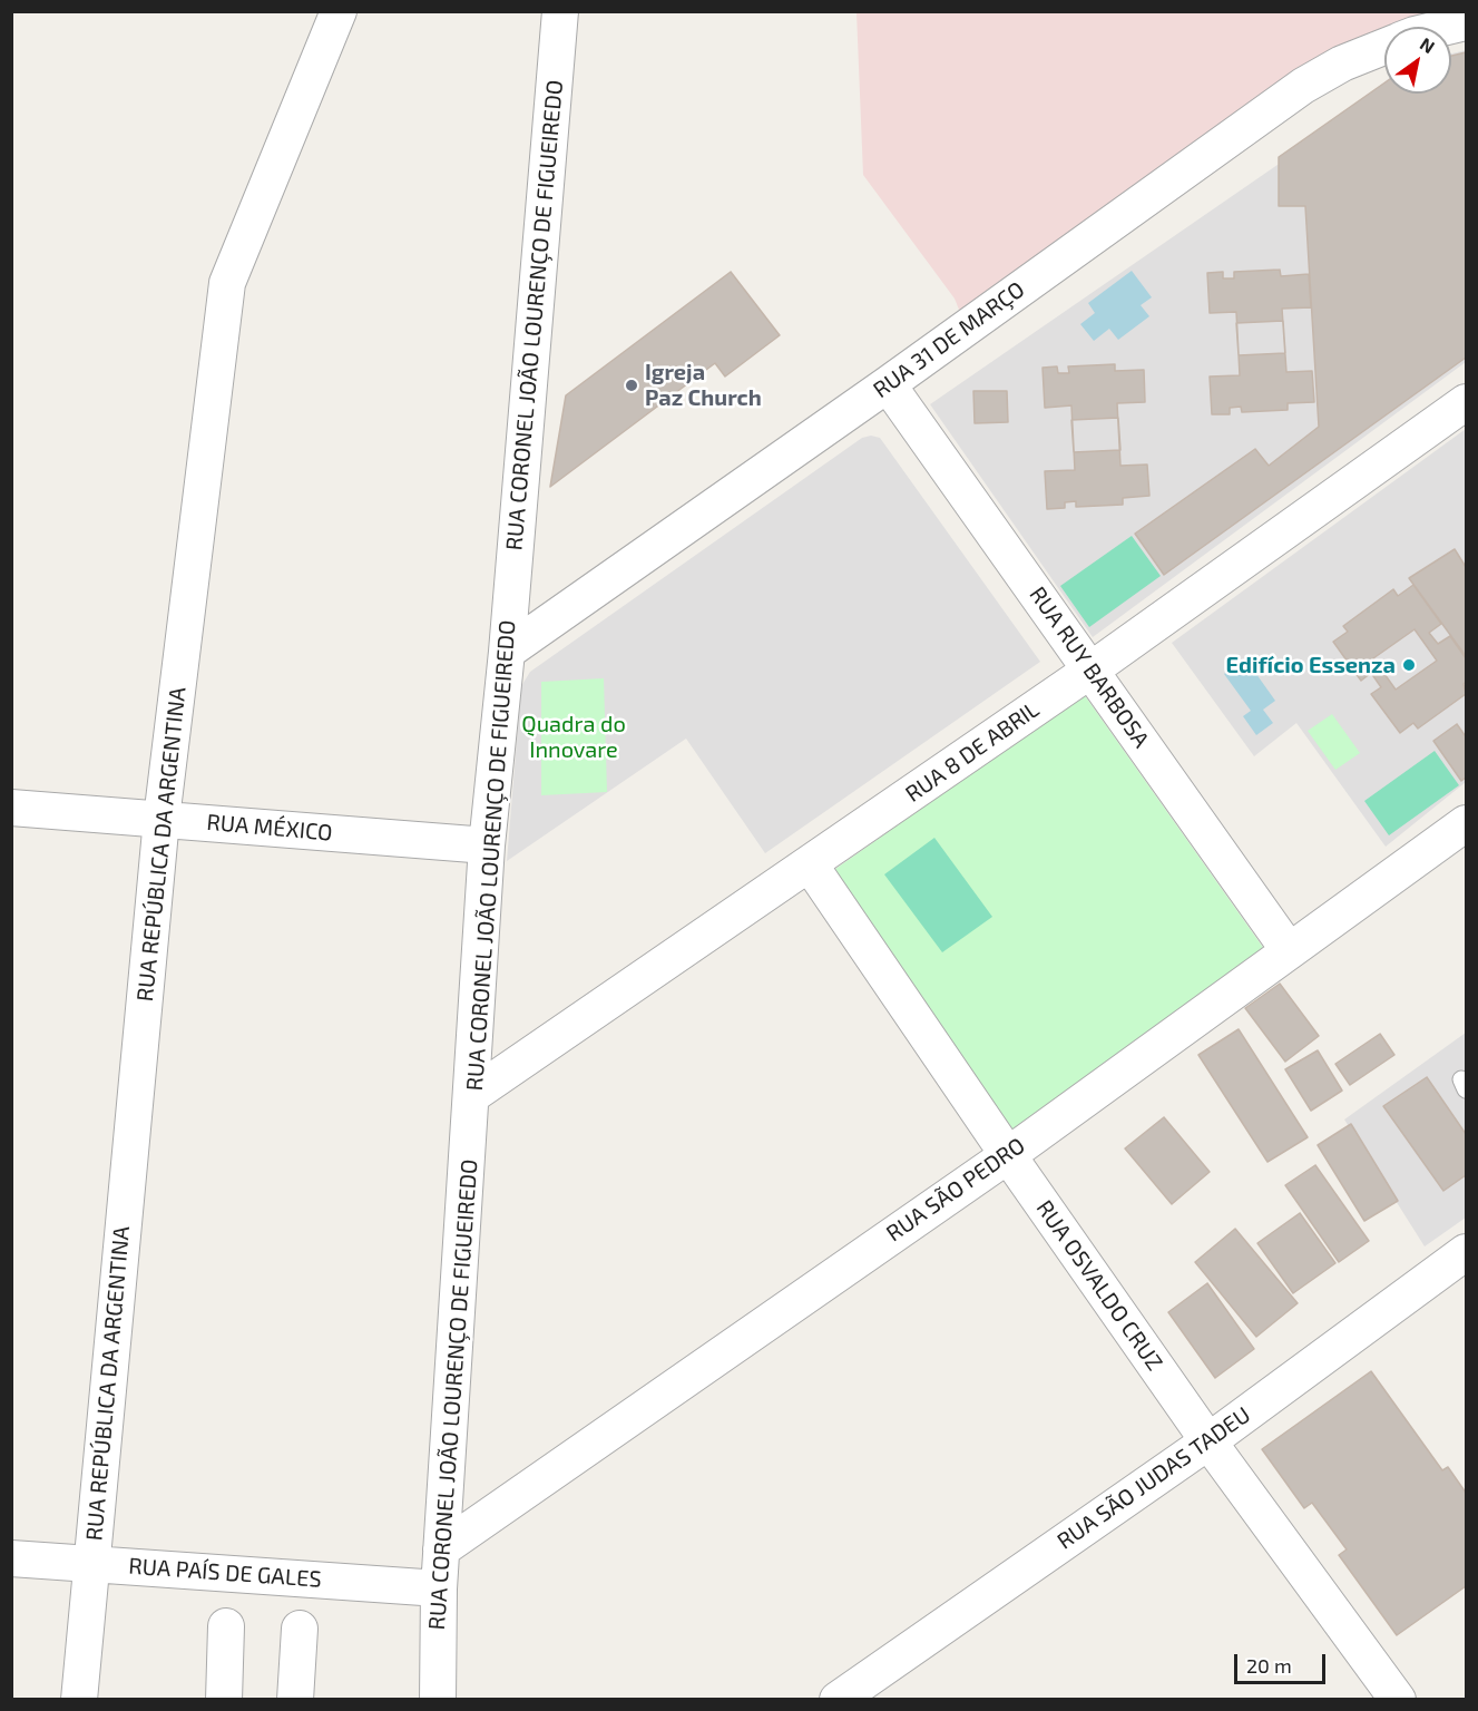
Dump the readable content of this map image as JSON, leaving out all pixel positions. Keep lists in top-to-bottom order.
{
  "streets": {
    "street": [
      "RUA CORONEL JOÃO LOURENÇO DE FIGUEIREDO",
      "RUA 31 DE MARÇO",
      "RUA RUY BARBOSA",
      "RUA 8 DE ABRIL",
      "RUA MÉXICO",
      "RUA REPÚBLICA DA ARGENTINA",
      "RUA SÃO PEDRO",
      "RUA OSVALDO CRUZ",
      "RUA SÃO JUDAS TADEU",
      "RUA PAÍS DE GALES"
    ]
  },
  "crossings": [
    ["RUA CORONEL JOÃO LOURENÇO DE FIGUEIREDO", "RUA 31 DE MARÇO"],
    ["RUA CORONEL JOÃO LOURENÇO DE FIGUEIREDO", "RUA 8 DE ABRIL"],
    ["RUA CORONEL JOÃO LOURENÇO DE FIGUEIREDO", "RUA MÉXICO"],
    ["RUA CORONEL JOÃO LOURENÇO DE FIGUEIREDO", "RUA SÃO PEDRO"],
    ["RUA CORONEL JOÃO LOURENÇO DE FIGUEIREDO", "RUA PAÍS DE GALES"],
    ["RUA 31 DE MARÇO", "RUA RUY BARBOSA"],
    ["RUA RUY BARBOSA", "RUA 8 DE ABRIL"],
    ["RUA RUY BARBOSA", "RUA SÃO PEDRO"],
    ["RUA 8 DE ABRIL", "RUA OSVALDO CRUZ"],
    ["RUA MÉXICO", "RUA REPÚBLICA DA ARGENTINA"],
    ["RUA REPÚBLICA DA ARGENTINA", "RUA PAÍS DE GALES"],
    ["RUA SÃO PEDRO", "RUA OSVALDO CRUZ"],
    ["RUA OSVALDO CRUZ", "RUA SÃO JUDAS TADEU"]
  ],
  "parks": ["Quadra do Innovare"],
  "places": ["Igreja Paz Church", "Edifício Essenza"],
  "scale_bar": "20 m",
  "north": "top right"
}
